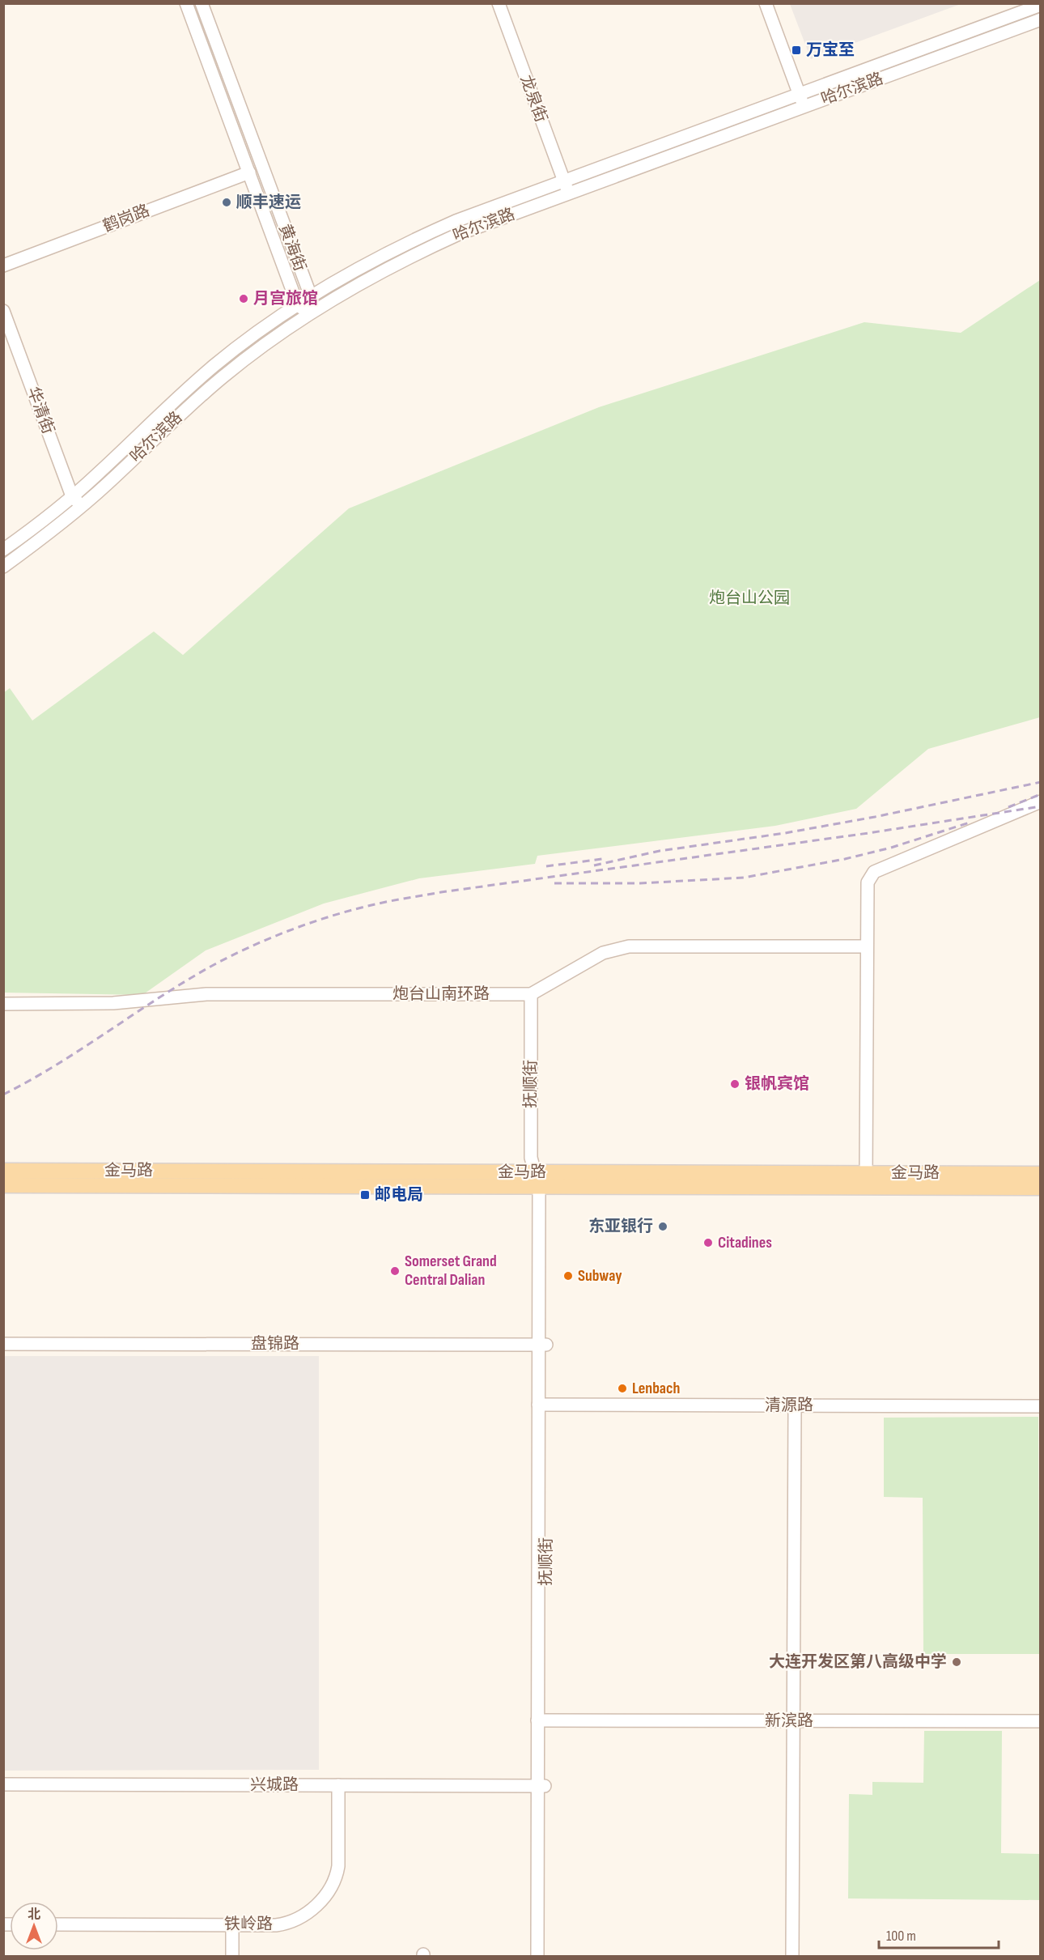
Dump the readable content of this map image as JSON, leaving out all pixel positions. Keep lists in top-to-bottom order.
{
  "streets": {
    "main road": ["金马路"],
    "street": [
      "哈尔滨路",
      "龙泉街",
      "鹤岗路",
      "黄海街",
      "华清街",
      "炮台山南环路",
      "抚顺街",
      "盘锦路",
      "清源路",
      "新滨路",
      "兴城路",
      "铁岭路"
    ]
  },
  "crossings": [
    ["哈尔滨路", "龙泉街"],
    ["哈尔滨路", "黄海街"],
    ["哈尔滨路", "华清街"],
    ["鹤岗路", "黄海街"],
    ["炮台山南环路", "抚顺街"],
    ["抚顺街", "金马路"],
    ["抚顺街", "盘锦路"],
    ["抚顺街", "清源路"],
    ["抚顺街", "新滨路"],
    ["抚顺街", "兴城路"],
    ["兴城路", "铁岭路"]
  ],
  "parks": ["炮台山公园"],
  "places": {
    "transit": ["万宝至", "邮电局"],
    "other": [
      "顺丰速运",
      "月宫旅馆",
      "银帆宾馆",
      "东亚银行",
      "Citadines",
      "Somerset Grand Central Dalian",
      "Subway",
      "Lenbach",
      "大连开发区第八高级中学"
    ]
  },
  "scale_bar": "100 m",
  "north": "top"
}
